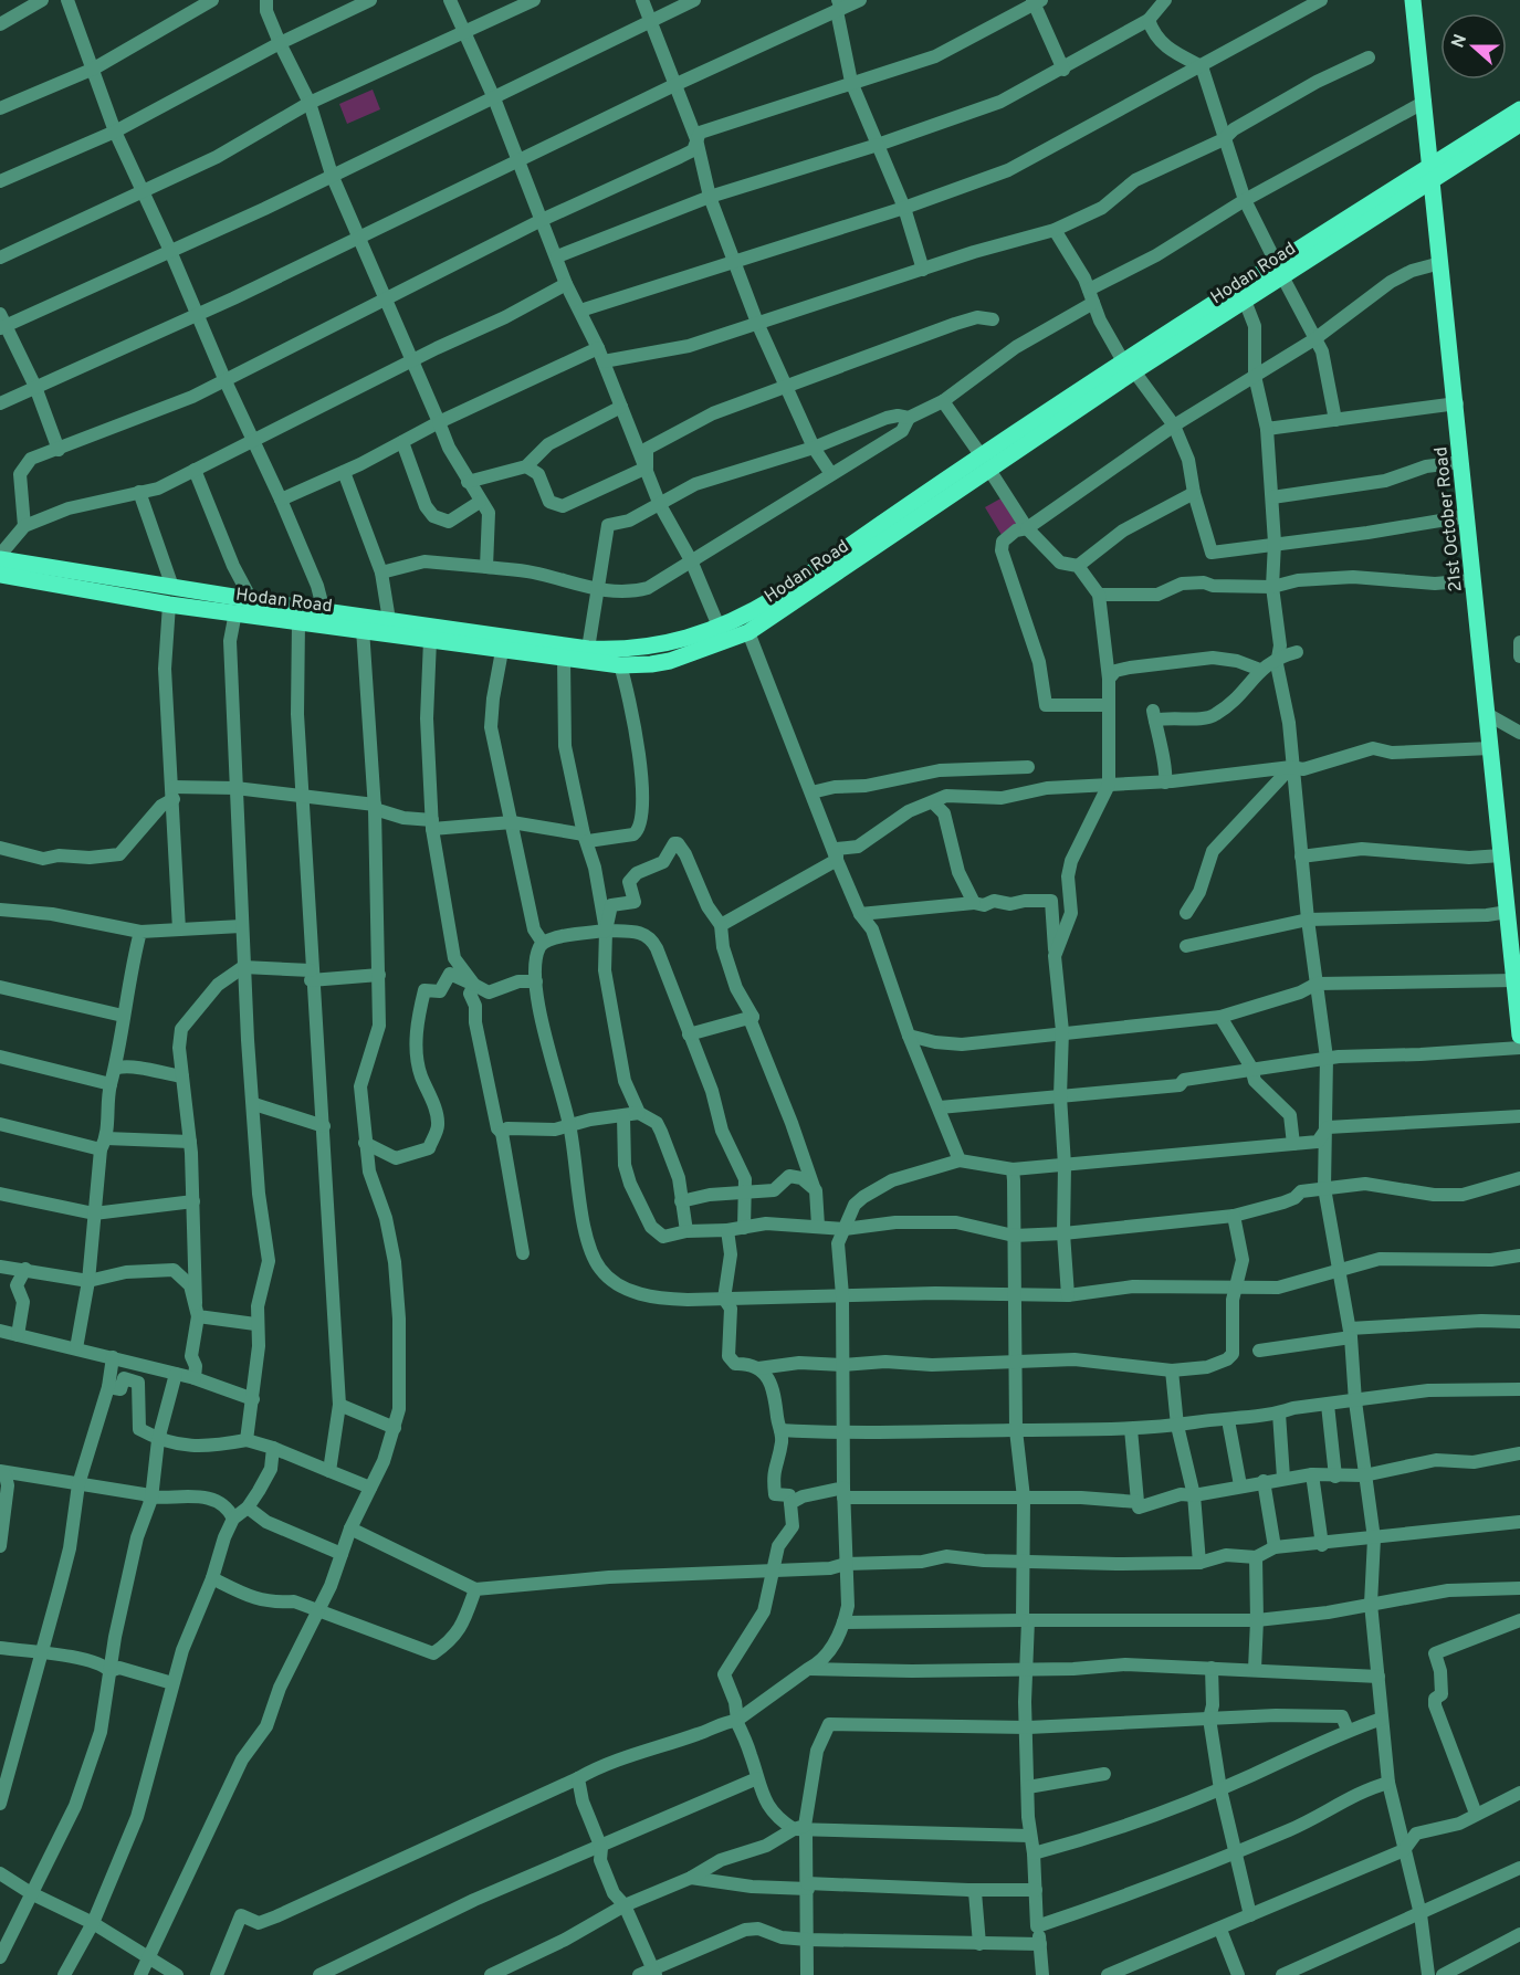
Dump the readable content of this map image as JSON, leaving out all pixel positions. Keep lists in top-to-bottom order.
{
  "streets": {
    "main road": ["Hodan Road", "21st October Road"]
  },
  "crossings": [
    ["Hodan Road", "21st October Road"]
  ],
  "north": "left"
}
